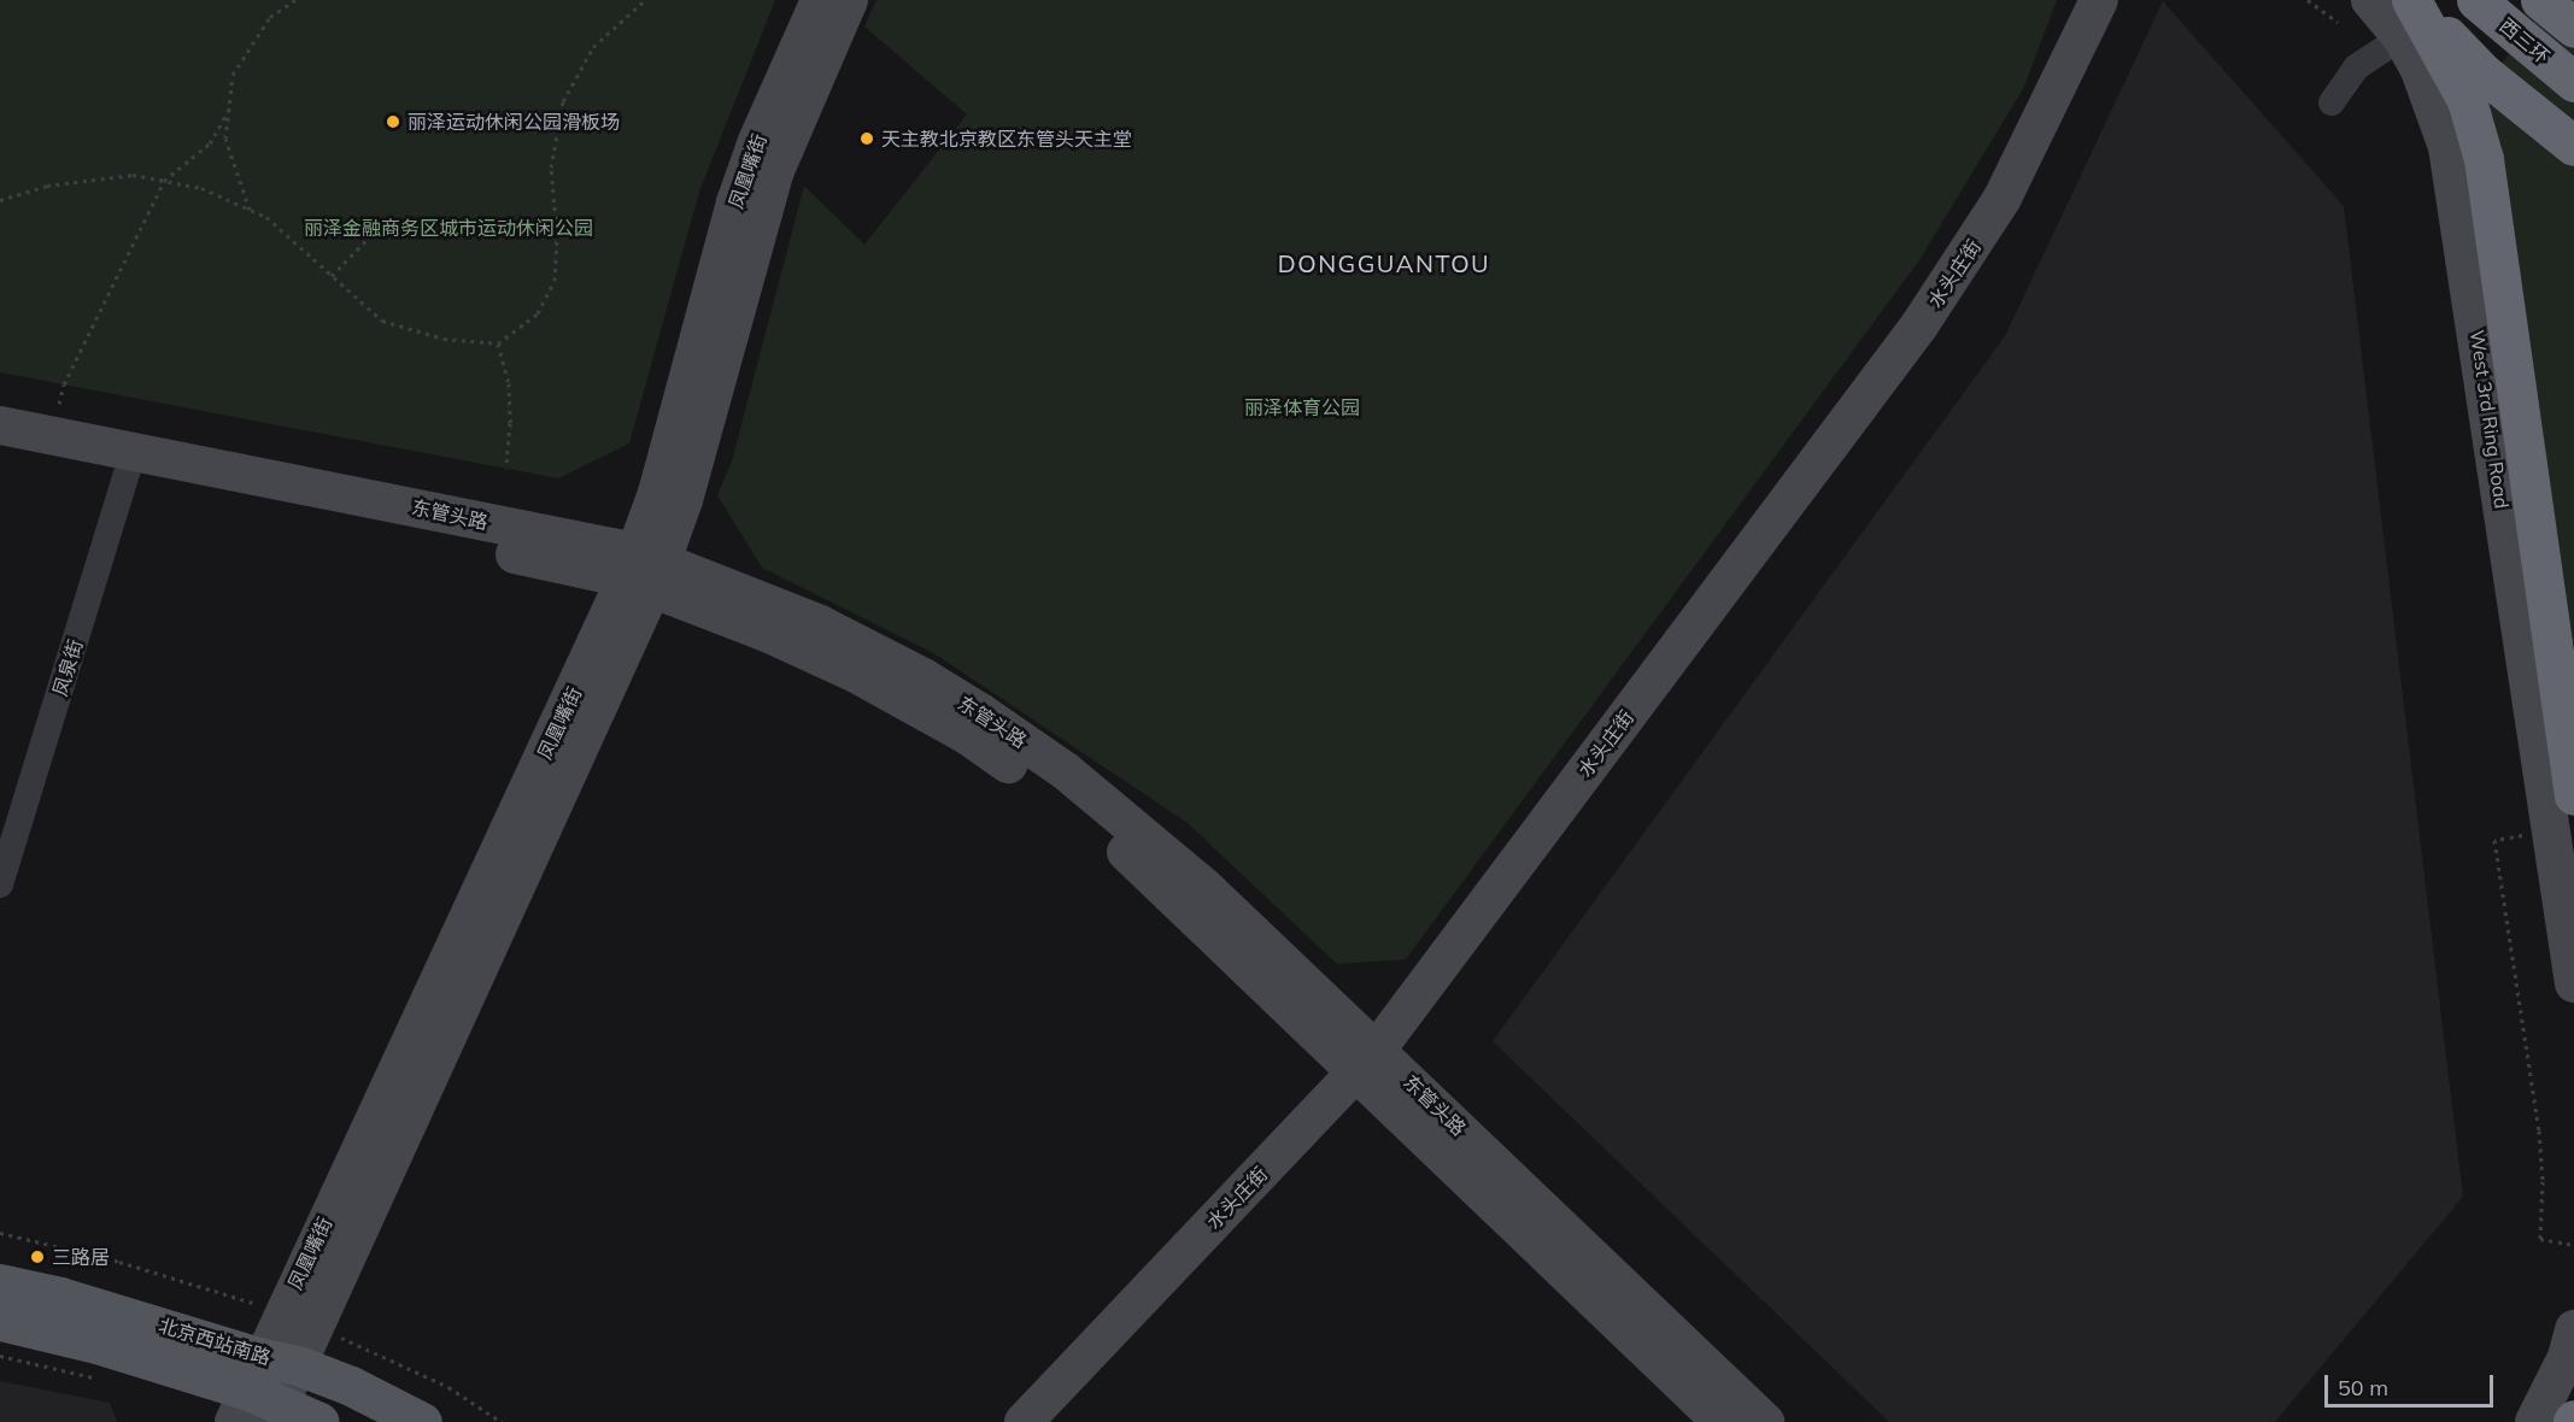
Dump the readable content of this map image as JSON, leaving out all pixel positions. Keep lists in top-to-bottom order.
{
  "streets": {
    "highway": ["西三环"],
    "main road": ["北京西站南路"],
    "street": [
      "凤凰嘴街",
      "水头庄街",
      "West 3rd Ring Road",
      "东管头路",
      "凤泉街"
    ]
  },
  "crossings": [
    ["凤凰嘴街", "东管头路"],
    ["凤凰嘴街", "北京西站南路"],
    ["水头庄街", "东管头路"],
    ["东管头路", "凤泉街"]
  ],
  "districts": ["DONGGUANTOU"],
  "parks": ["丽泽金融商务区城市运动休闲公园", "丽泽体育公园"],
  "places": ["丽泽运动休闲公园滑板场", "天主教北京教区东管头天主堂", "三路居"],
  "scale_bar": "50 m"
}
